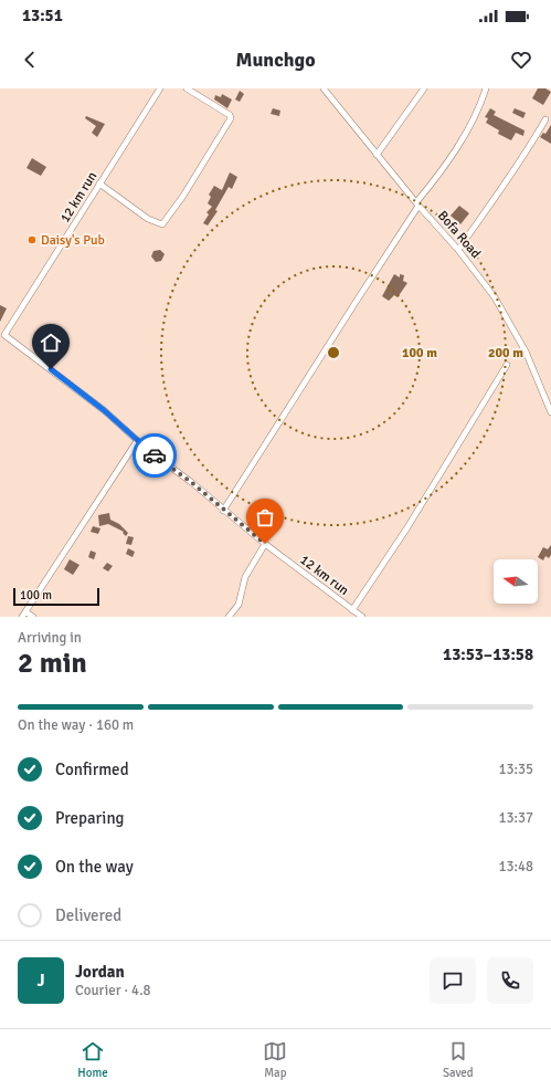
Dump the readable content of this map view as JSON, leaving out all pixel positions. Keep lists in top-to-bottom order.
{
  "streets": {
    "street": ["12 km run", "Bofa Road"]
  },
  "places": ["Daisy's Pub"],
  "scale_bar": "100 m",
  "north": "left",
  "page": {
    "status": "13:51",
    "header": "Munchgo",
    "scale": "100 m",
    "heading": ["2 min", "Arriving in", "13:53–13:58"],
    "panel": ["Jordan", "Courier · 4.8"],
    "bar": "On the way · 160 m",
    "list": [
      ["Confirmed", "13:35"],
      ["Preparing", "13:37"],
      ["On the way", "13:48"],
      "Delivered"
    ],
    "round": "J",
    "tabs": ["Home", "Map", "Saved"]
  },
  "rings": ["100 m", "200 m"]
}
